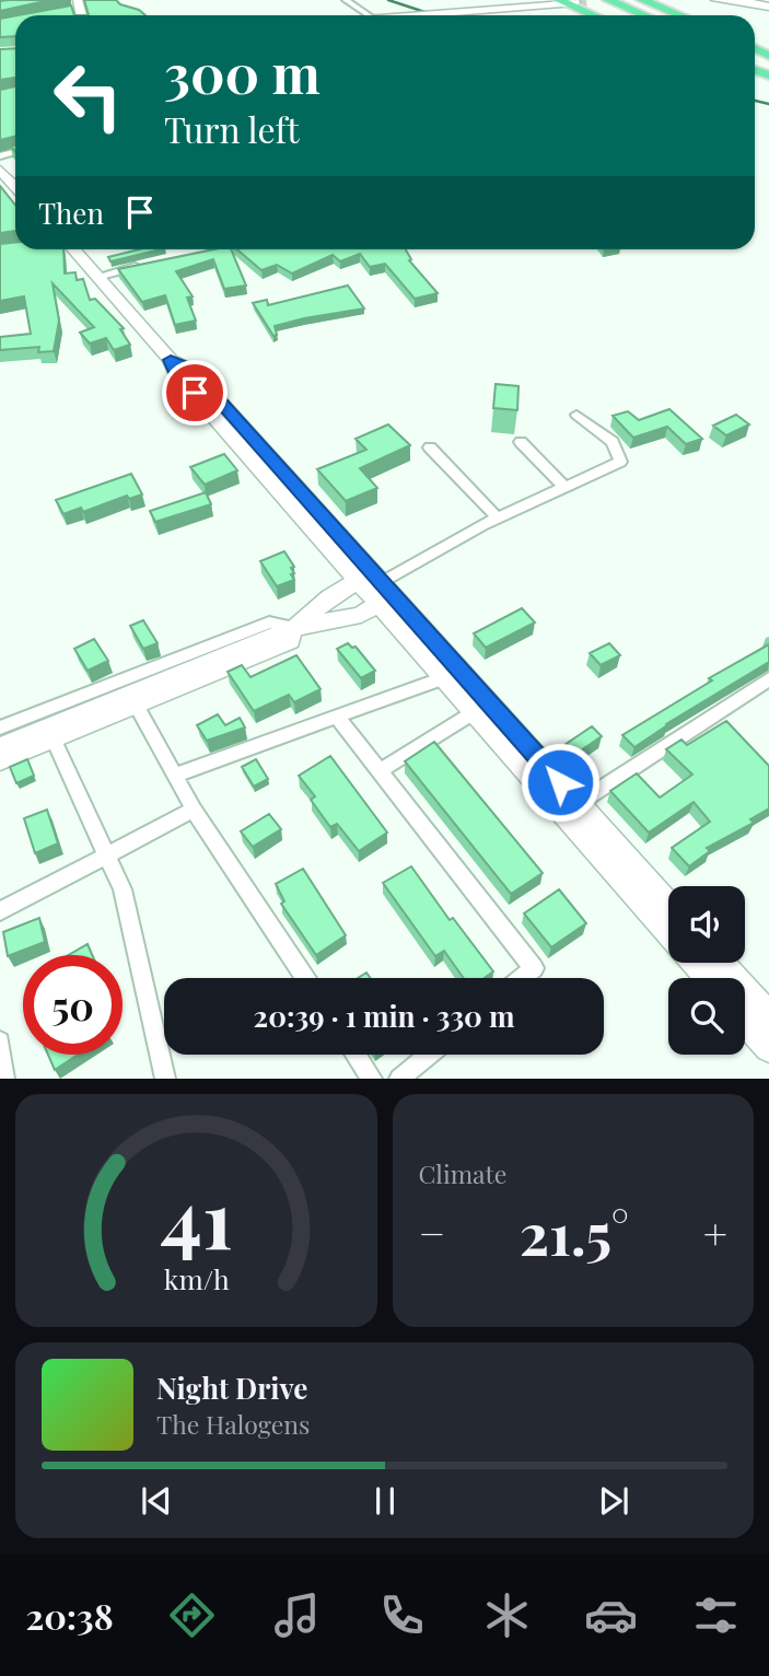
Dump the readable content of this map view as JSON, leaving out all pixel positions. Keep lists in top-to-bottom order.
{
  "page": {
    "turn": ["300 m", "Turn left"],
    "then": "Then",
    "limit": "50",
    "trip": "20:39 · 1 min · 330 m",
    "tile": "Climate",
    "heat": ["−", "21.5°", "+"],
    "song": ["Night Drive", "The Halogens"],
    "tabs": "20:38",
    "gauge": ["41", "km/h"]
  }
}
